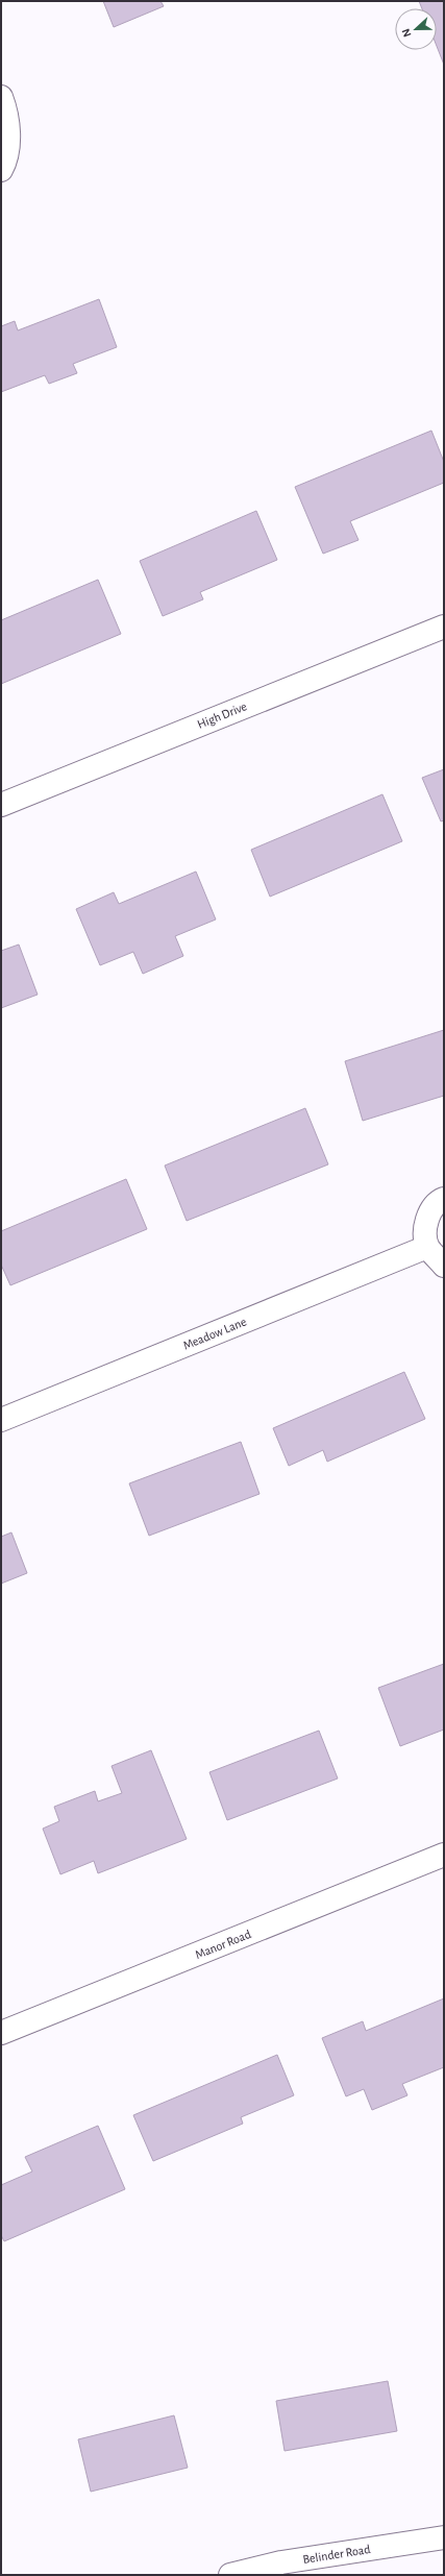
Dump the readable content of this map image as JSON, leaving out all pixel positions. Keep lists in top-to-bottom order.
{
  "streets": {
    "street": [
      "High Drive",
      "Meadow Lane",
      "Manor Road",
      "Belinder Road"
    ]
  },
  "north": "left"
}
